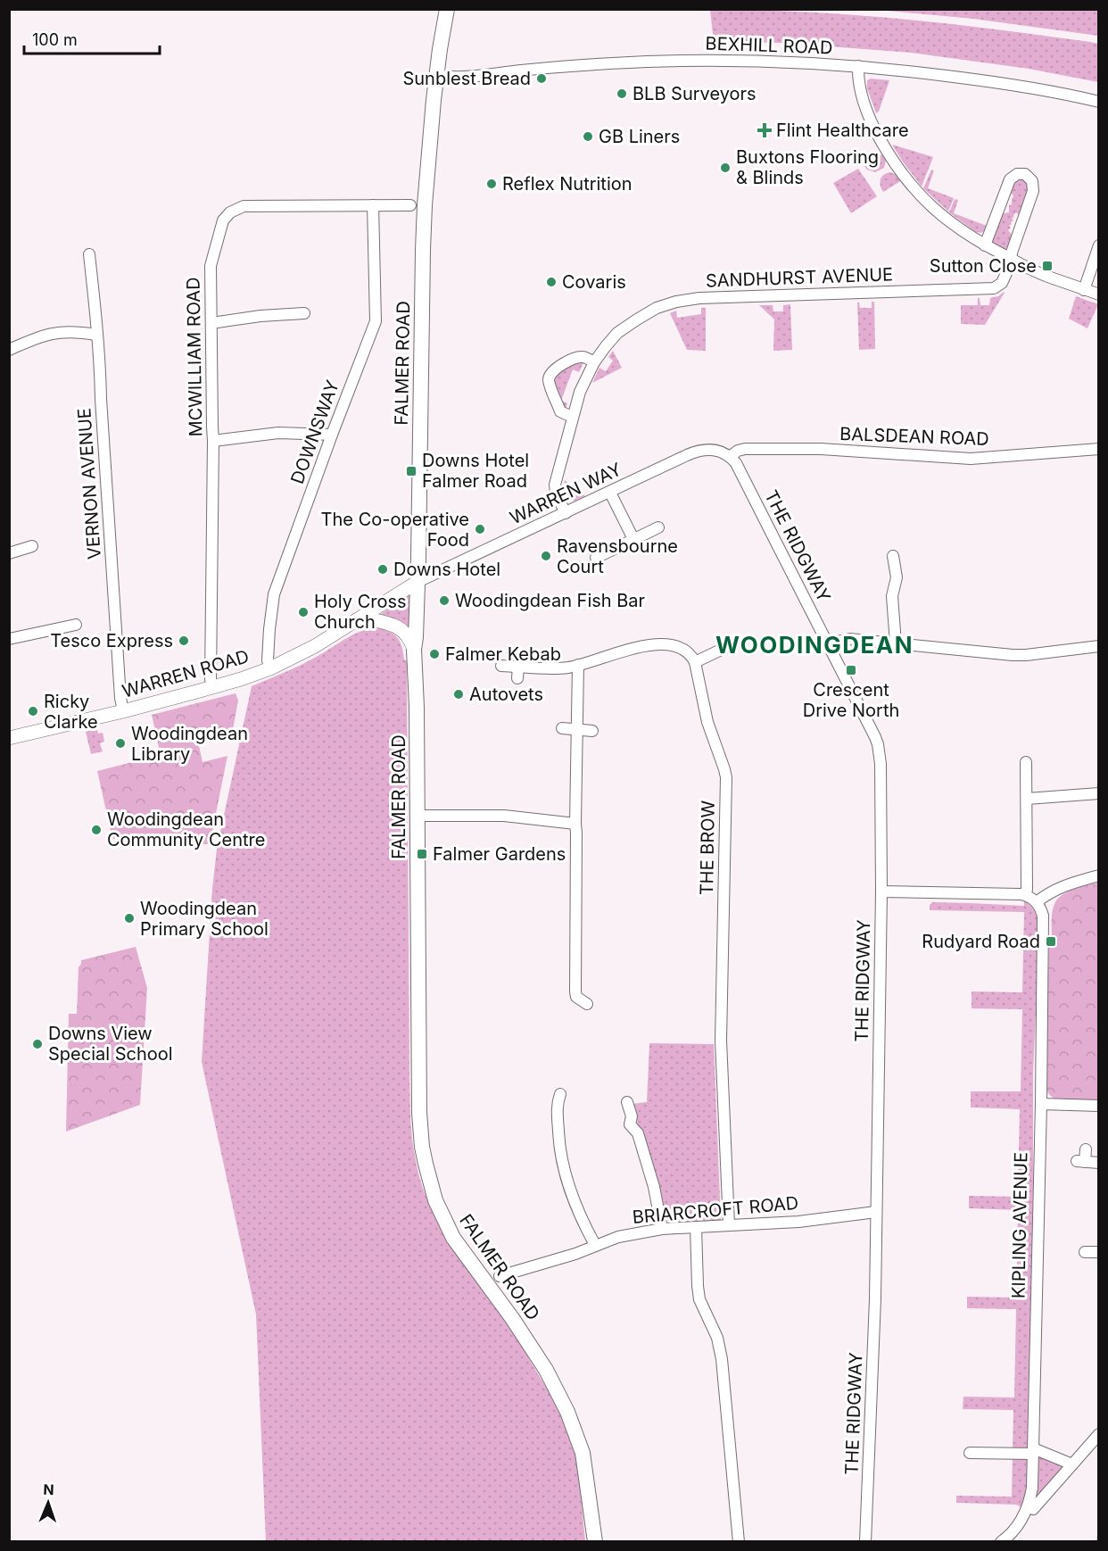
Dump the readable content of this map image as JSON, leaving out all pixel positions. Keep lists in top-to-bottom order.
{
  "streets": {
    "main road": ["FALMER ROAD"],
    "street": [
      "BEXHILL ROAD",
      "SANDHURST AVENUE",
      "MCWILLIAM ROAD",
      "DOWNSWAY",
      "BALSDEAN ROAD",
      "VERNON AVENUE",
      "WARREN WAY",
      "THE RIDGWAY",
      "WARREN ROAD",
      "THE BROW",
      "BRIARCROFT ROAD",
      "KIPLING AVENUE"
    ]
  },
  "crossings": [
    ["BEXHILL ROAD", "FALMER ROAD"],
    ["SANDHURST AVENUE", "WARREN WAY"],
    ["MCWILLIAM ROAD", "DOWNSWAY"],
    ["MCWILLIAM ROAD", "WARREN ROAD"],
    ["FALMER ROAD", "WARREN WAY"],
    ["FALMER ROAD", "WARREN ROAD"],
    ["DOWNSWAY", "WARREN ROAD"],
    ["BALSDEAN ROAD", "WARREN WAY"],
    ["BALSDEAN ROAD", "THE RIDGWAY"],
    ["VERNON AVENUE", "WARREN ROAD"],
    ["WARREN WAY", "THE RIDGWAY"],
    ["WARREN WAY", "WARREN ROAD"],
    ["THE RIDGWAY", "BRIARCROFT ROAD"],
    ["THE BROW", "BRIARCROFT ROAD"]
  ],
  "districts": ["WOODINGDEAN"],
  "places": {
    "other": [
      "Sunblest Bread",
      "BLB Surveyors",
      "GB Liners",
      "Buxtons Flooring & Blinds",
      "Reflex Nutrition",
      "Covaris",
      "The Co-operative Food",
      "Ravensbourne Court",
      "Downs Hotel",
      "Woodingdean Fish Bar",
      "Holy Cross Church",
      "Tesco Express",
      "Falmer Kebab",
      "Autovets",
      "Ricky Clarke",
      "Woodingdean Library",
      "Woodingdean Community Centre",
      "Woodingdean Primary School",
      "Downs View Special School"
    ],
    "health": ["Flint Healthcare"],
    "transit": [
      "Sutton Close",
      "Downs Hotel Falmer Road",
      "Crescent Drive North",
      "Falmer Gardens",
      "Rudyard Road"
    ]
  },
  "scale_bar": "100 m",
  "north": "top"
}
